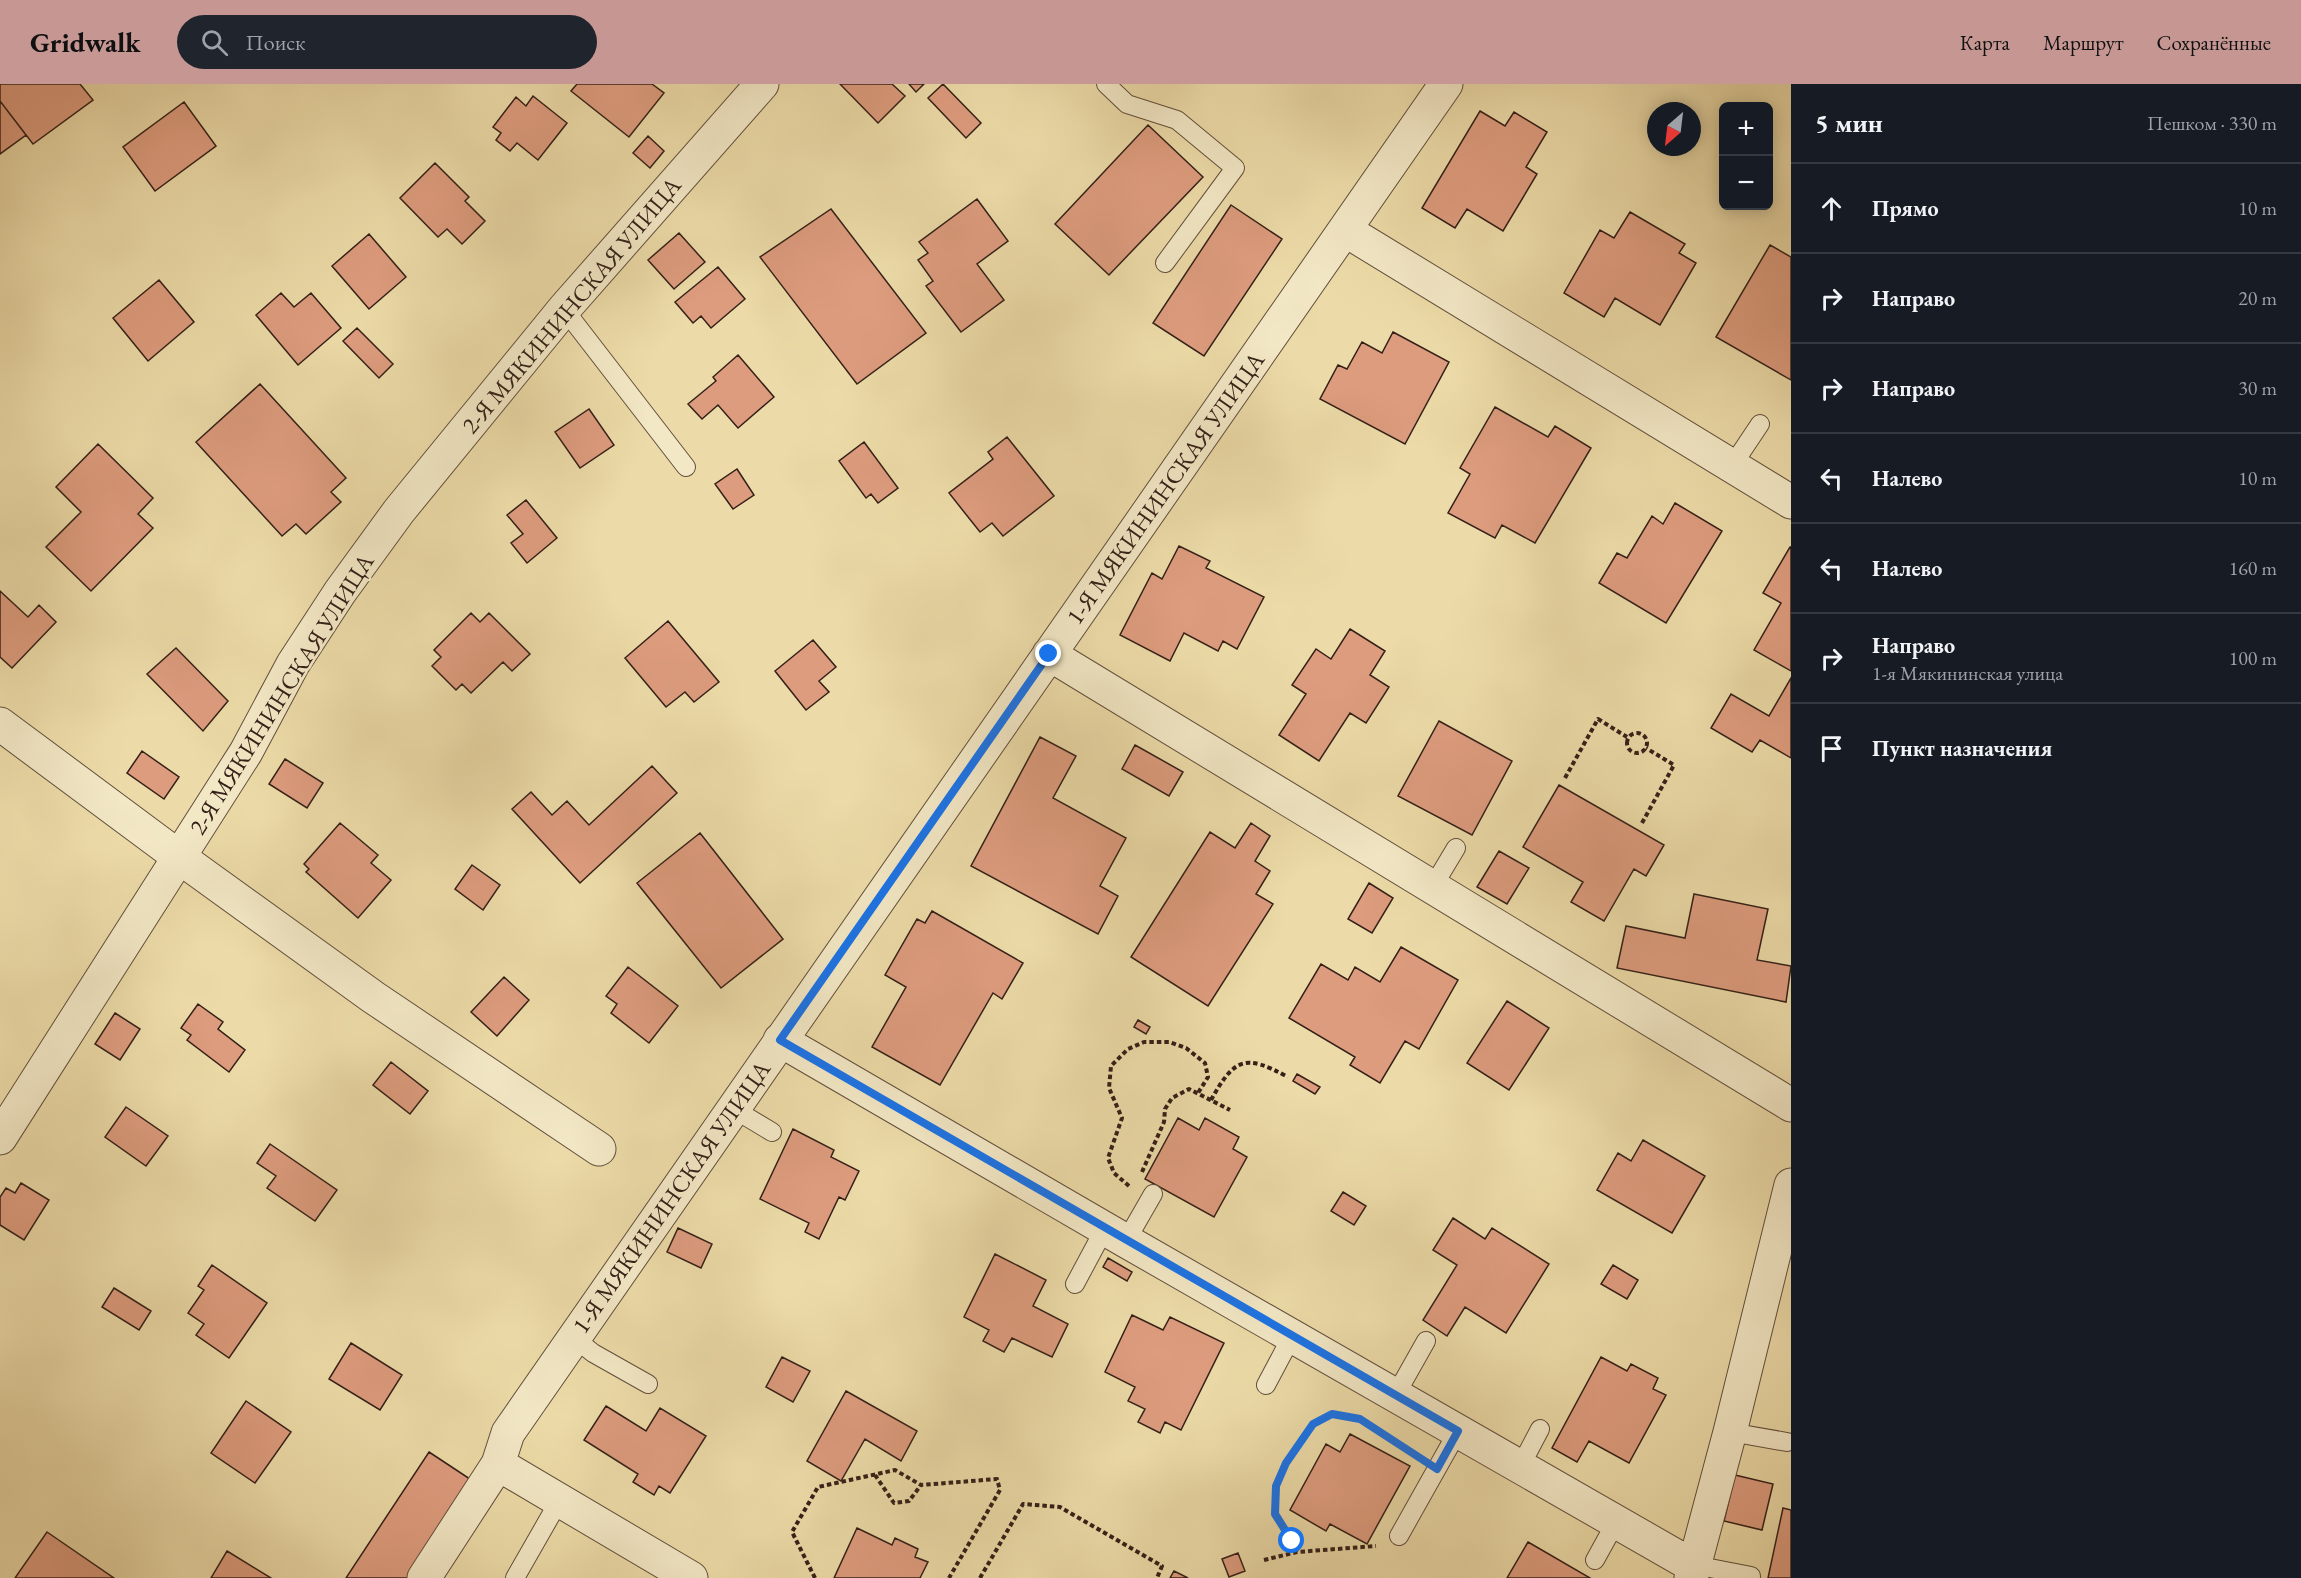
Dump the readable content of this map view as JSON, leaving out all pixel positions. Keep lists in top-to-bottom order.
{
  "streets": {
    "street": ["2-Я МЯКИНИНСКАЯ УЛИЦА", "1-Я МЯКИНИНСКАЯ УЛИЦА"]
  },
  "north": "bottom left",
  "page": {
    "header": "Gridwalk",
    "search": "Поиск",
    "nav": ["Карта", "Маршрут", "Сохранённые"],
    "heading": ["5 мин", "Пешком · 330 m"],
    "map_buttons": ["+", "−"],
    "list": [
      ["Прямо", "10 m"],
      ["Направо", "20 m"],
      ["Направо", "30 m"],
      ["Налево", "10 m"],
      ["Налево", "160 m"],
      ["Направо", "1-я Мякининская улица", "100 m"],
      "Пункт назначения"
    ]
  }
}
